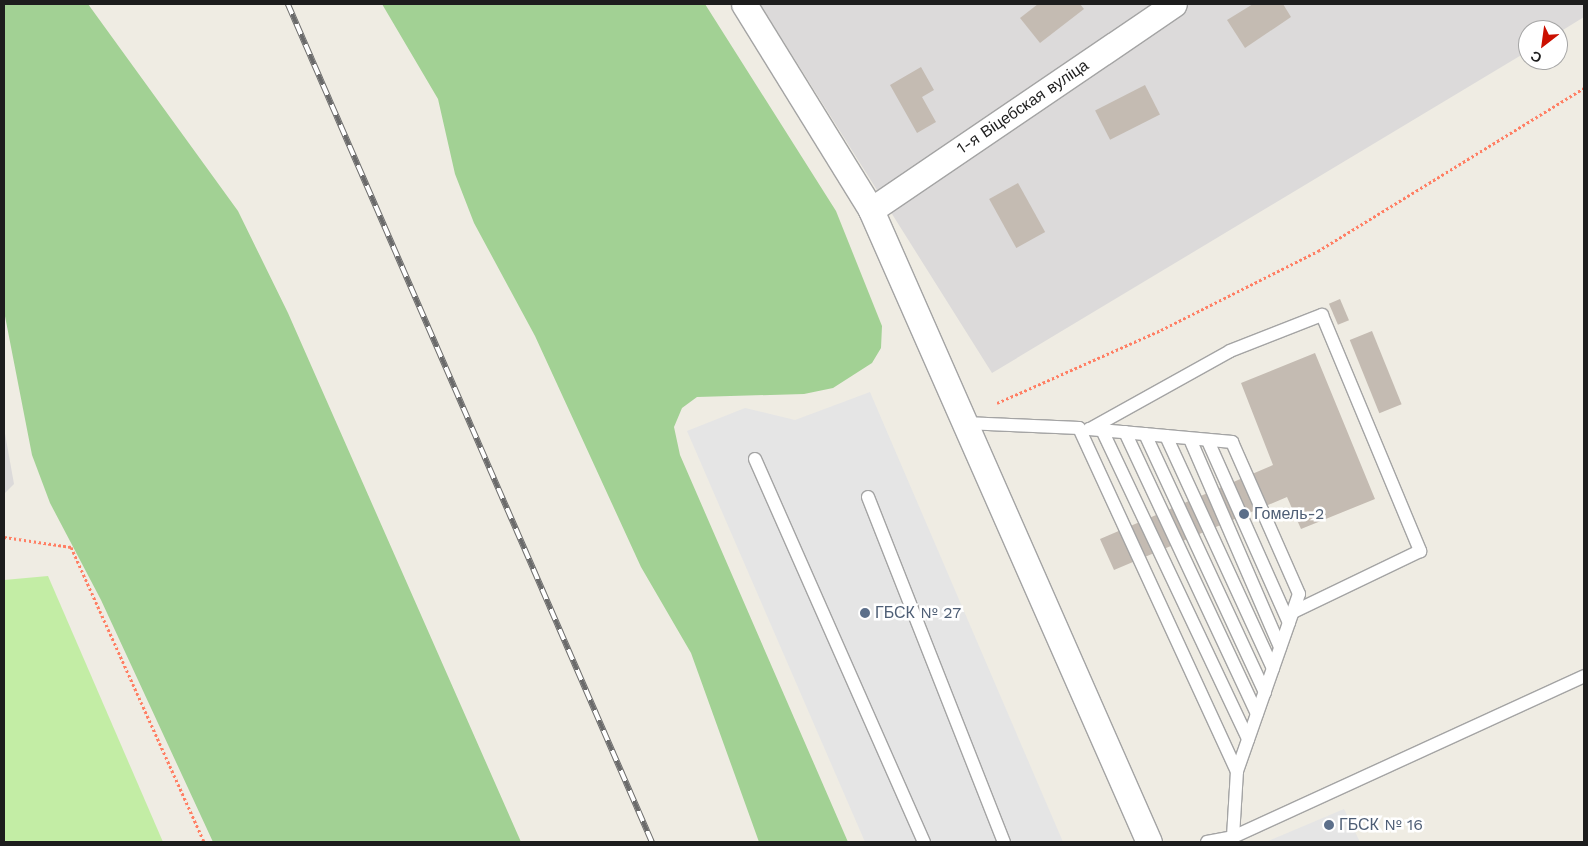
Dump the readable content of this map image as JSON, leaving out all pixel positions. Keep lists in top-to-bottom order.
{
  "streets": {
    "street": ["1-я Віцебская вуліца"]
  },
  "places": ["Гомель-2", "ГБСК № 27", "ГБСК № 16"],
  "north": "bottom left"
}
